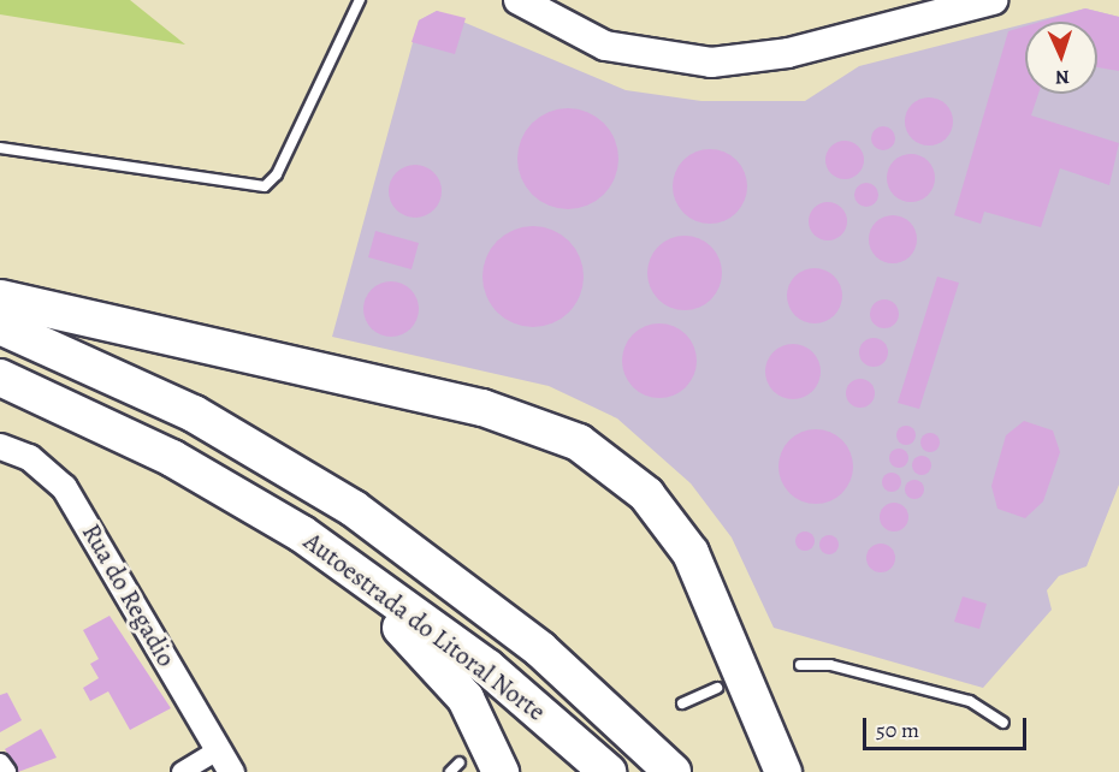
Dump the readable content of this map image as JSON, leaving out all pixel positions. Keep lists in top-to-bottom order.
{
  "streets": {
    "highway": ["Autoestrada do Litoral Norte"],
    "street": ["Rua do Regadio"]
  },
  "scale_bar": "50 m",
  "north": "bottom"
}
